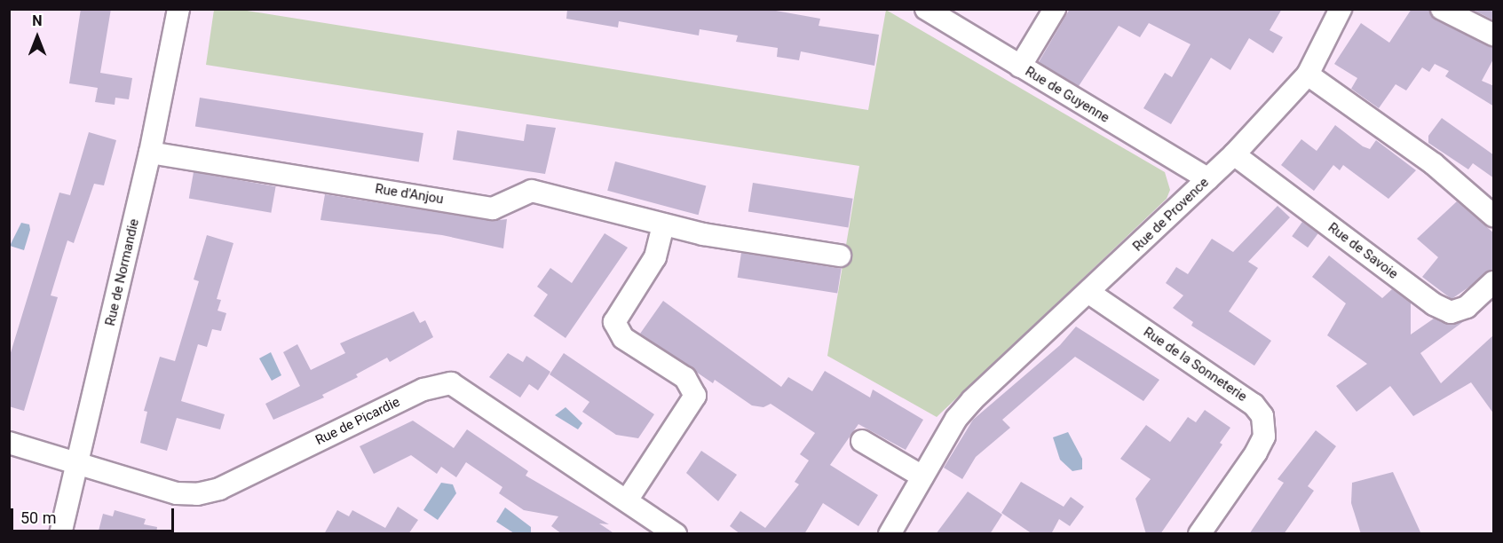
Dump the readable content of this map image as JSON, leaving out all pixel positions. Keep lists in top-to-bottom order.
{
  "streets": {
    "street": [
      "Rue de Guyenne",
      "Rue d'Anjou",
      "Rue de Provence",
      "Rue de Savoie",
      "Rue de Normandie",
      "Rue de la Sonneterie",
      "Rue de Picardie"
    ]
  },
  "crossings": [
    ["Rue de Guyenne", "Rue de Provence"],
    ["Rue d'Anjou", "Rue de Normandie"],
    ["Rue de Provence", "Rue de Savoie"],
    ["Rue de Provence", "Rue de la Sonneterie"],
    ["Rue de Normandie", "Rue de Picardie"]
  ],
  "scale_bar": "50 m",
  "north": "top"
}
